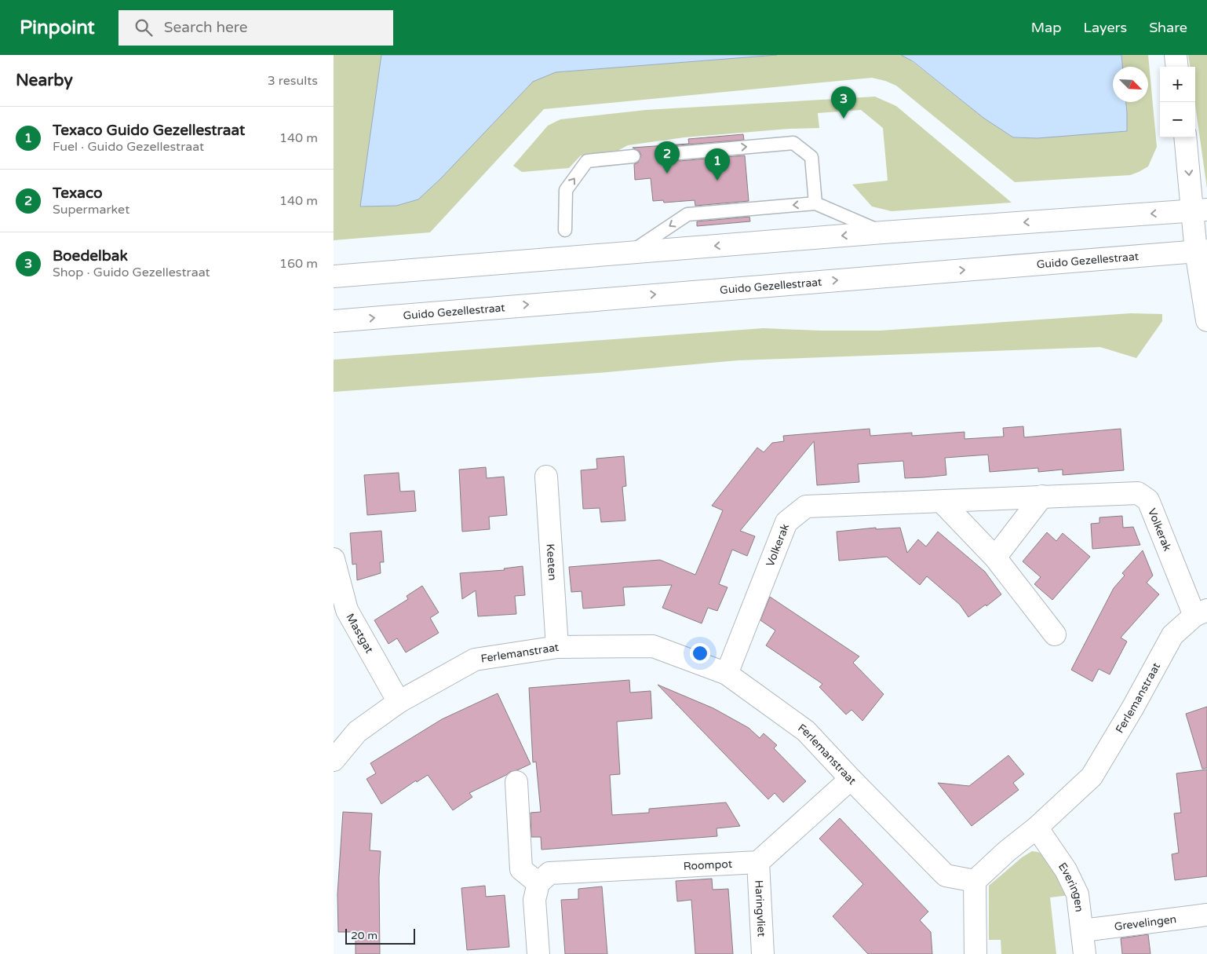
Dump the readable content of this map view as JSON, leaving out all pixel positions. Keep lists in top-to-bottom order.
{
  "streets": {
    "street": [
      "Guido Gezellestraat",
      "Volkerak",
      "Keeten",
      "Mastgat",
      "Ferlemanstraat",
      "Roompot",
      "Everingen",
      "Haringvliet",
      "Grevelingen"
    ]
  },
  "crossings": [
    ["Volkerak", "Ferlemanstraat"],
    ["Keeten", "Ferlemanstraat"],
    ["Mastgat", "Ferlemanstraat"],
    ["Ferlemanstraat", "Everingen"],
    ["Roompot", "Haringvliet"],
    ["Everingen", "Grevelingen"]
  ],
  "scale_bar": "20 m",
  "north": "bottom right",
  "page": {
    "header": "Pinpoint",
    "search": "Search here",
    "nav": ["Map", "Layers", "Share"],
    "heading": ["Nearby", "3 results"],
    "map_buttons": ["+", "−"],
    "pins": ["3", "2", "1"],
    "list": [
      {
        "mark": "1",
        "name": "Texaco Guido Gezellestraat",
        "note": "Fuel · Guido Gezellestraat",
        "value": "140 m"
      },
      {
        "mark": "2",
        "name": "Texaco",
        "note": "Supermarket",
        "value": "140 m"
      },
      {
        "mark": "3",
        "name": "Boedelbak",
        "note": "Shop · Guido Gezellestraat",
        "value": "160 m"
      }
    ],
    "scale": "20 m"
  }
}
